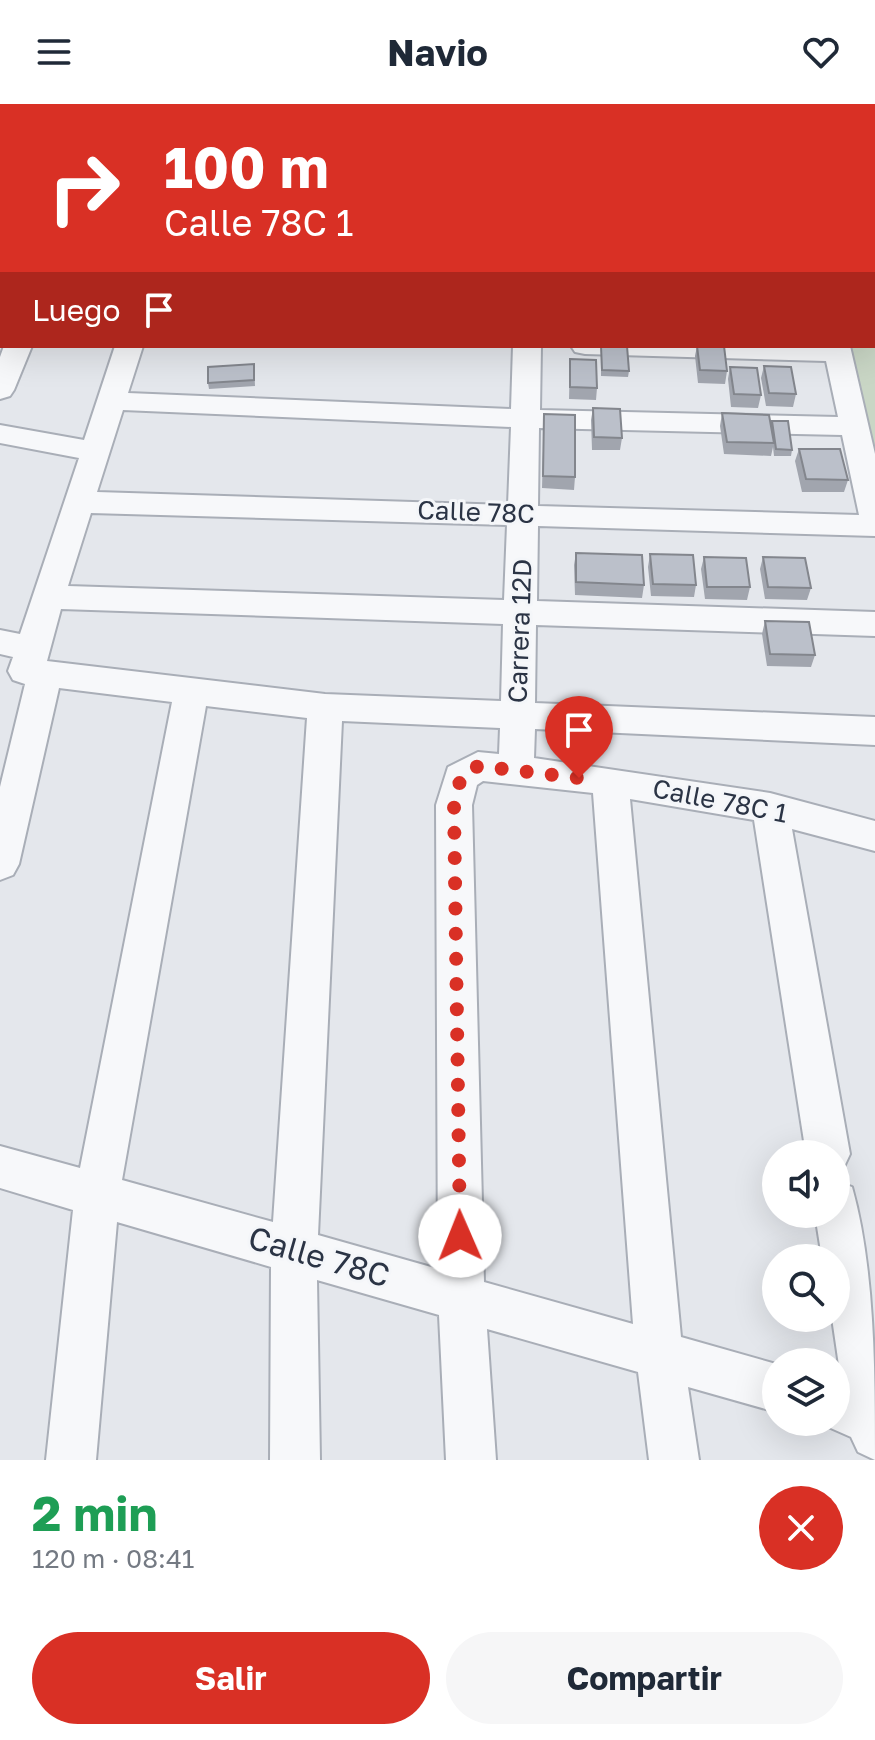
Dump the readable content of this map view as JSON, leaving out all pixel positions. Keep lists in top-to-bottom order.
{
  "streets": {
    "street": ["Calle 78C", "Carrera 12D", "Calle 78C 1"]
  },
  "crossings": [
    ["Calle 78C", "Carrera 12D"],
    ["Calle 78C", "Calle 78C 1"],
    ["Carrera 12D", "Calle 78C 1"]
  ],
  "page": {
    "header": "Navio",
    "turn": ["100 m", "Calle 78C 1"],
    "then": "Luego",
    "heading": ["2 min", "120 m · 08:41"],
    "buttons": ["Salir", "Compartir"]
  }
}
